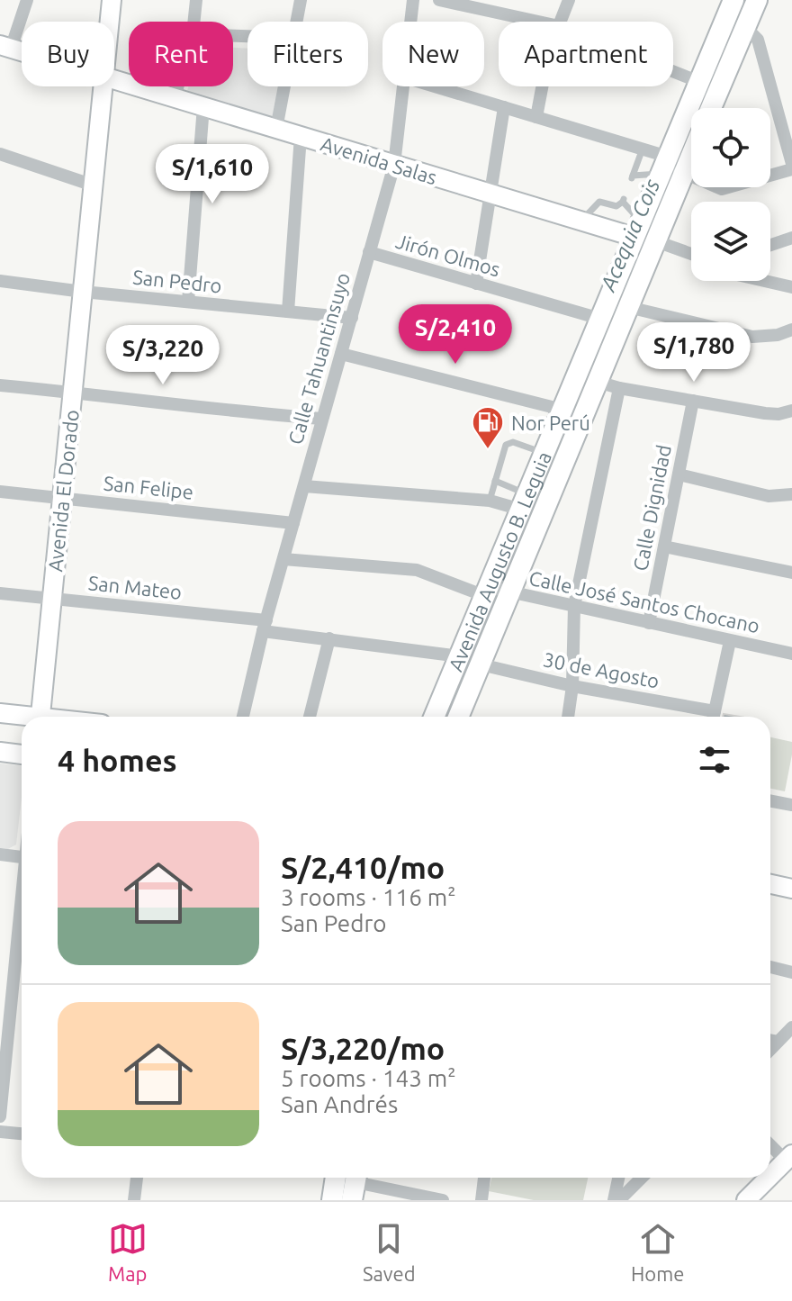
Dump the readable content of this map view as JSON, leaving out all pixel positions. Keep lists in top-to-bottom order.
{
  "streets": {
    "main road": ["Avenida Augusto B. Leguia"],
    "street": [
      "Avenida Salas",
      "Jirón Olmos",
      "San Pedro",
      "Calle Tahuantinsuyo",
      "San Felipe",
      "Avenida El Dorado",
      "Calle Dignidad",
      "San Mateo",
      "Calle José Santos Chocano",
      "30 de Agosto"
    ]
  },
  "crossings": [
    ["Avenida Salas", "Calle Tahuantinsuyo"],
    ["Avenida Salas", "Avenida Augusto B. Leguia"],
    ["Jirón Olmos", "Calle Tahuantinsuyo"],
    ["Jirón Olmos", "Avenida Augusto B. Leguia"],
    ["San Pedro", "Calle Tahuantinsuyo"],
    ["San Pedro", "Avenida El Dorado"],
    ["Calle Tahuantinsuyo", "San Felipe"],
    ["Calle Tahuantinsuyo", "San Mateo"],
    ["San Felipe", "Avenida El Dorado"],
    ["Avenida El Dorado", "San Mateo"],
    ["Calle Dignidad", "Calle José Santos Chocano"],
    ["Avenida Augusto B. Leguia", "San Mateo"],
    ["Avenida Augusto B. Leguia", "Calle José Santos Chocano"],
    ["Avenida Augusto B. Leguia", "30 de Agosto"]
  ],
  "water": ["Acequia Cois"],
  "places": {
    "fuel station": ["Nor Perú"]
  },
  "page": {
    "chip": [
      "Buy",
      "Rent",
      "Filters",
      "New",
      "Apartment"
    ],
    "price": [
      "S/1,610",
      "S/2,410",
      "S/1,780",
      "S/3,220"
    ],
    "heading": "4 homes",
    "list": [
      {
        "name": "S/2,410/mo",
        "note": "3 rooms · 116 m² · San Pedro"
      },
      {
        "name": "S/3,220/mo",
        "note": "5 rooms · 143 m² · San Andrés"
      }
    ],
    "tabs": ["Map", "Saved", "Home"]
  }
}
